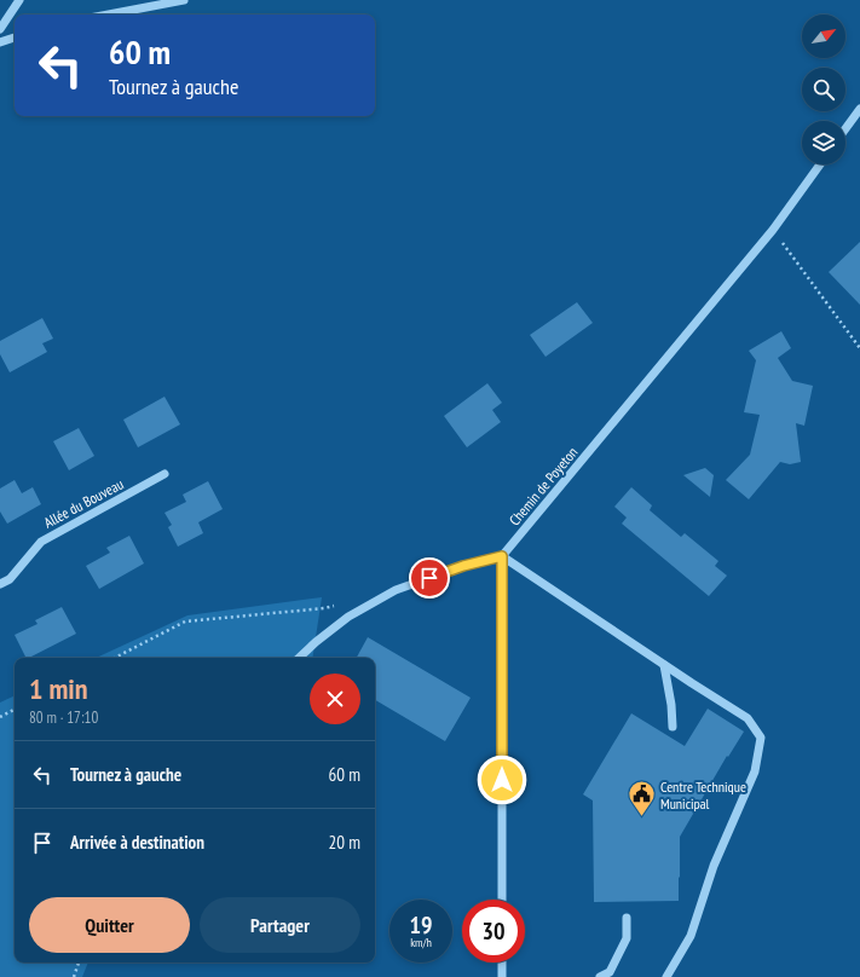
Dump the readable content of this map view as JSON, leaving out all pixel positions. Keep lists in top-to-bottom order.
{
  "streets": {
    "street": ["Chemin de Poyeton", "Allée du Bouveau"]
  },
  "places": {
    "public building": ["Centre Technique Municipal"]
  },
  "north": "top right",
  "page": {
    "turn": ["60 m", "Tournez à gauche"],
    "heading": ["1 min", "80 m · 17:10"],
    "list": [
      {
        "name": "Tournez à gauche",
        "value": "60 m"
      },
      {
        "name": "Arrivée à destination",
        "value": "20 m"
      }
    ],
    "buttons": ["Quitter", "Partager"],
    "speed": "19 km/h",
    "limit": "30"
  }
}
